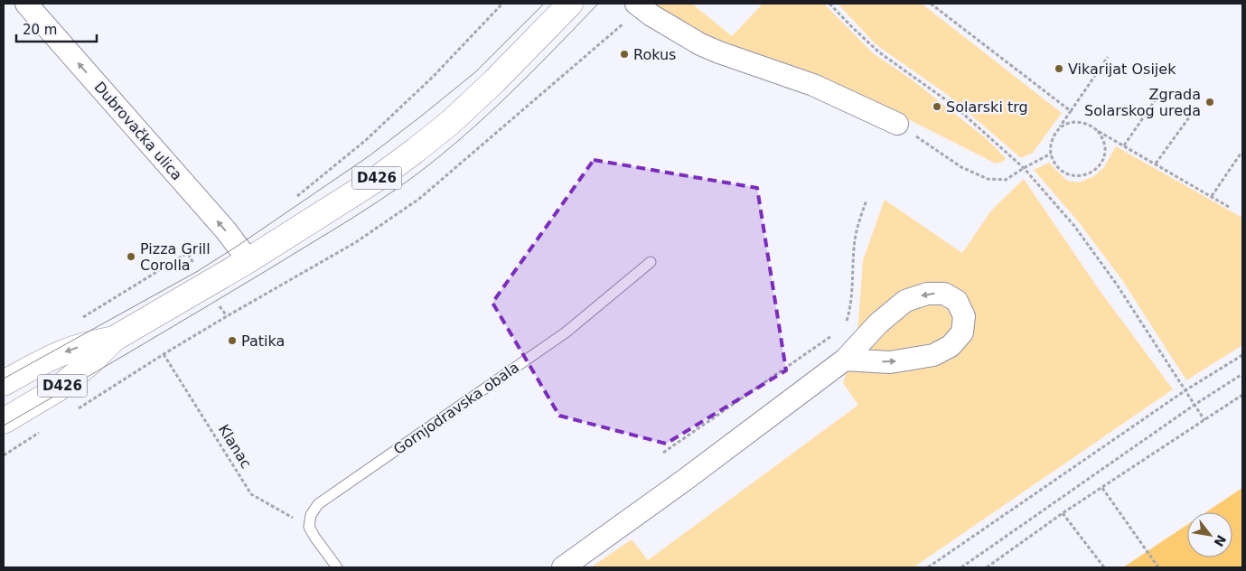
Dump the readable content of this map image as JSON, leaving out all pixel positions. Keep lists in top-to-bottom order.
{
  "streets": {
    "main road": ["D426"],
    "street": ["Dubrovačka ulica"],
    "lane": ["Gornjodravska obala"],
    "path": ["Klanac"]
  },
  "crossings": [
    ["Dubrovačka ulica", "D426"],
    ["Gornjodravska obala", "Klanac"]
  ],
  "one_way": ["Dubrovačka ulica"],
  "places": [
    "Rokus",
    "Vikarijat Osijek",
    "Zgrada Solarskog ureda",
    "Solarski trg",
    "Pizza Grill Corolla",
    "Patika"
  ],
  "scale_bar": "20 m",
  "north": "bottom right"
}
